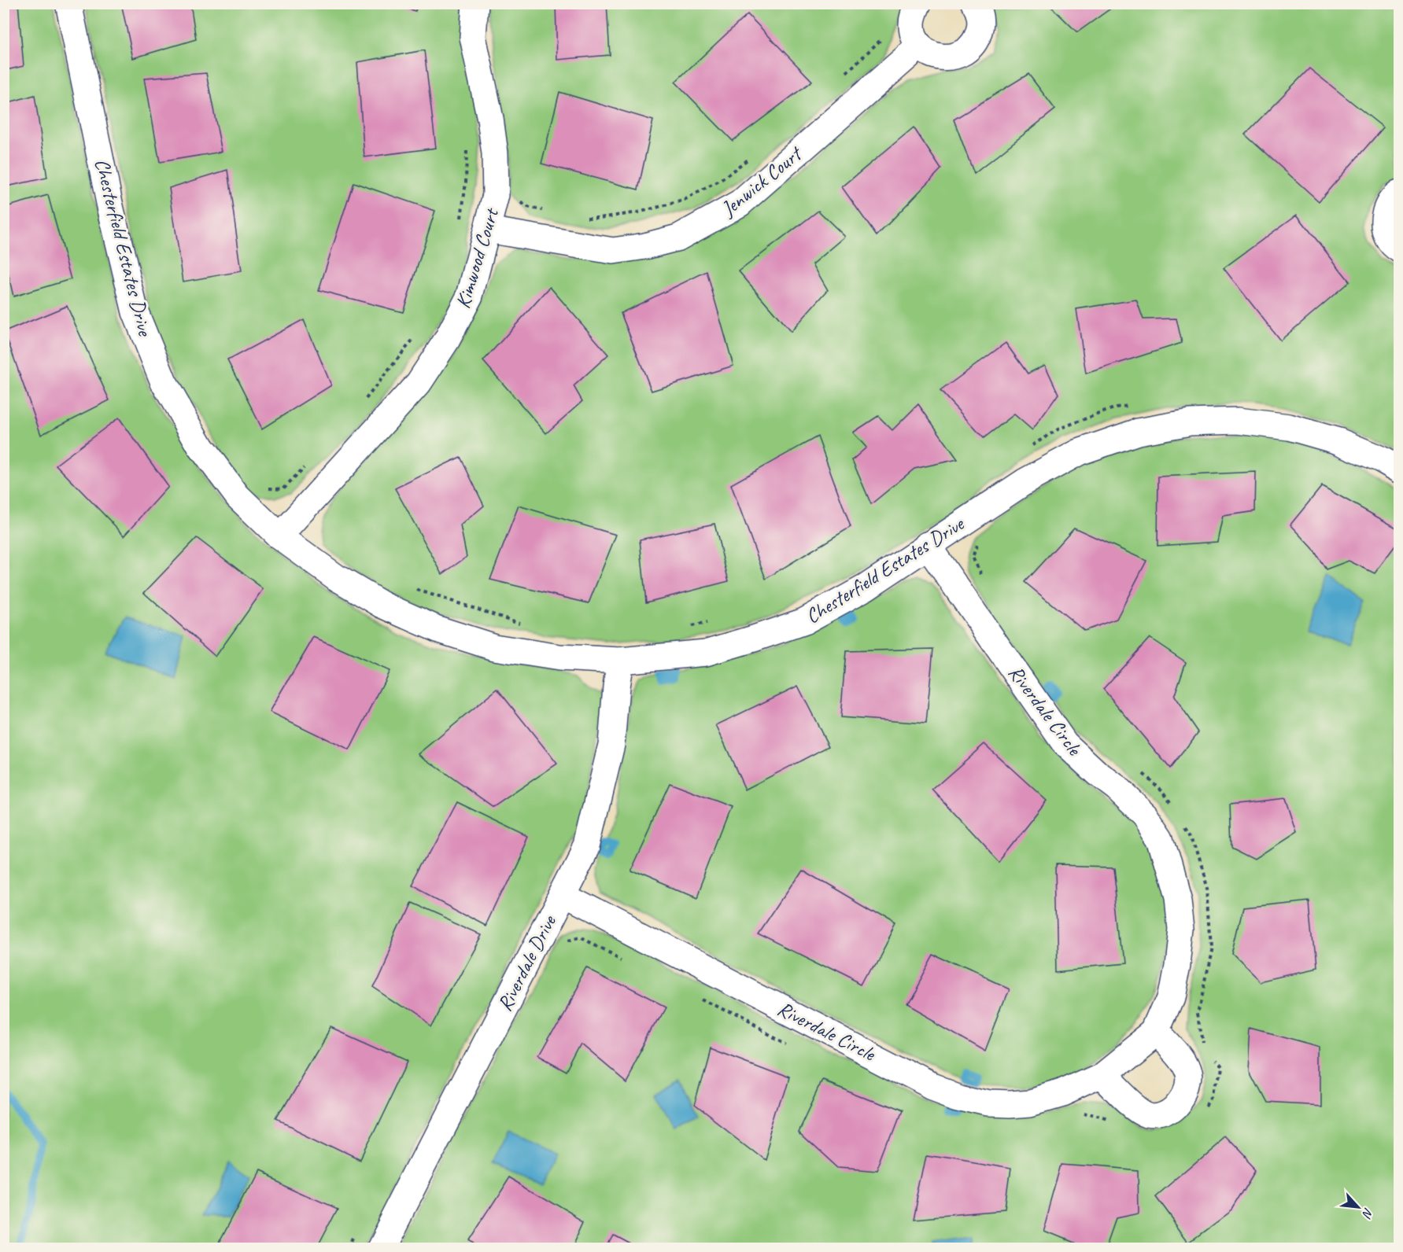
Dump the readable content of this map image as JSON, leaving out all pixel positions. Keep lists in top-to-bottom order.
{
  "streets": {
    "street": [
      "Jenwick Court",
      "Chesterfield Estates Drive",
      "Kimwood Court",
      "Riverdale Circle",
      "Riverdale Drive"
    ]
  },
  "crossings": [
    ["Jenwick Court", "Kimwood Court"],
    ["Chesterfield Estates Drive", "Kimwood Court"],
    ["Chesterfield Estates Drive", "Riverdale Circle"],
    ["Chesterfield Estates Drive", "Riverdale Drive"],
    ["Riverdale Circle", "Riverdale Drive"]
  ],
  "north": "bottom right"
}
